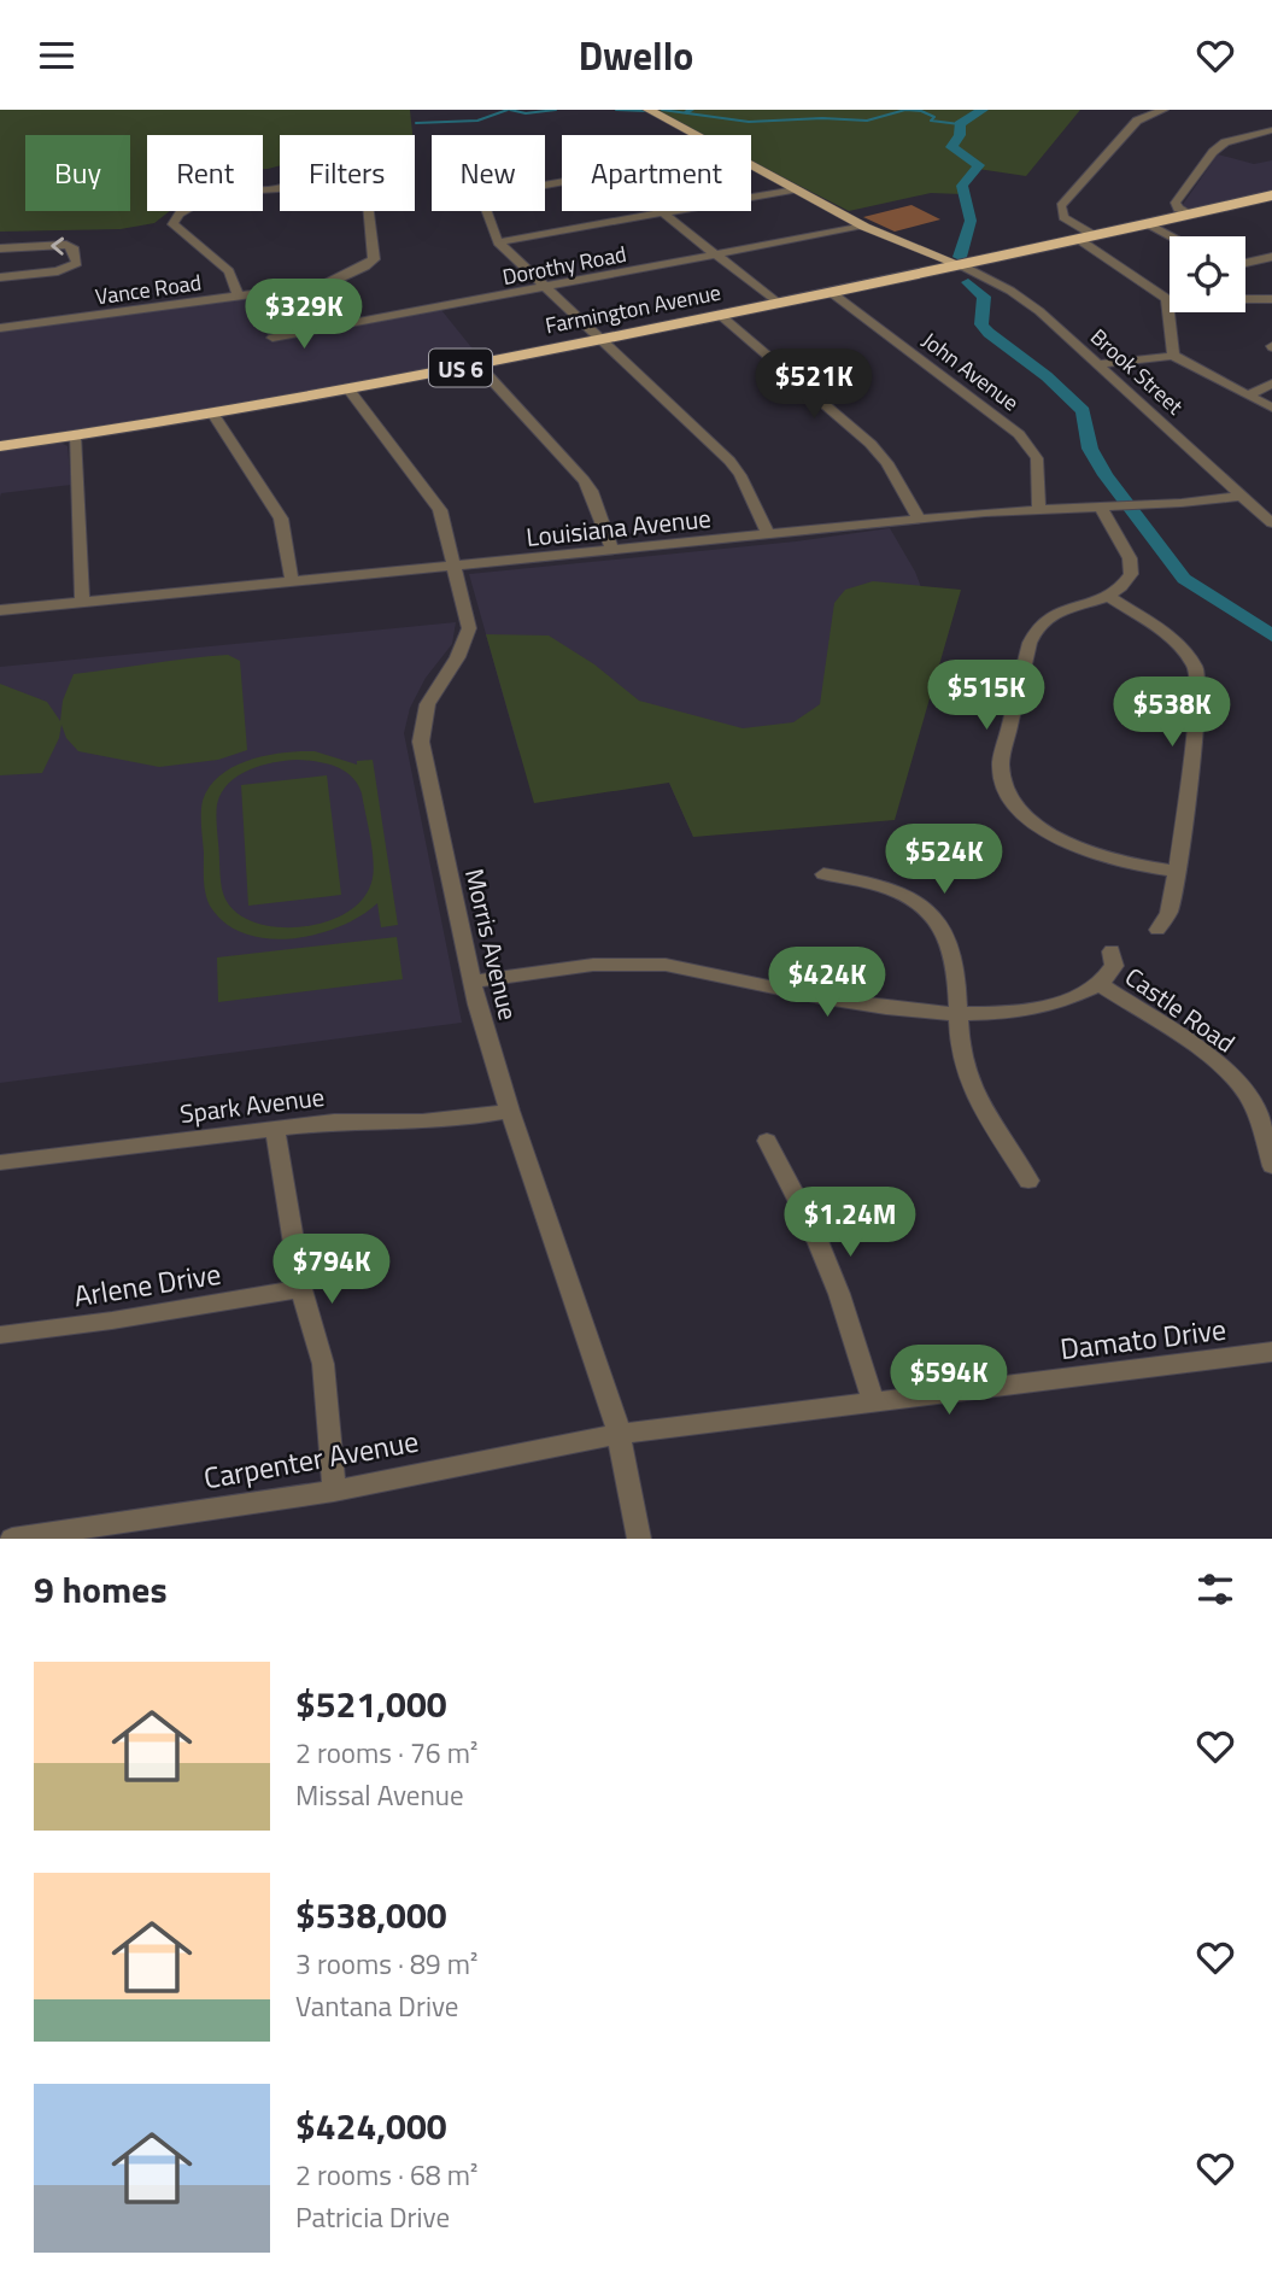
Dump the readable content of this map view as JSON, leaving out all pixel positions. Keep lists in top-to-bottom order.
{
  "streets": {
    "highway": ["Farmington Avenue", "US 6"],
    "street": [
      "Dorothy Road",
      "Vance Road",
      "John Avenue",
      "Brook Street",
      "Louisiana Avenue",
      "Morris Avenue",
      "Castle Road",
      "Spark Avenue",
      "Arlene Drive",
      "Damato Drive",
      "Carpenter Avenue"
    ]
  },
  "crossings": [
    ["Farmington Avenue", "John Avenue"],
    ["Farmington Avenue", "Brook Street"],
    ["Farmington Avenue", "Morris Avenue"],
    ["John Avenue", "Louisiana Avenue"],
    ["Brook Street", "Louisiana Avenue"],
    ["Louisiana Avenue", "Morris Avenue"],
    ["Morris Avenue", "Spark Avenue"],
    ["Morris Avenue", "Damato Drive"],
    ["Morris Avenue", "Carpenter Avenue"],
    ["Damato Drive", "Carpenter Avenue"]
  ],
  "page": {
    "header": "Dwello",
    "chip": [
      "Buy",
      "Rent",
      "Filters",
      "New",
      "Apartment"
    ],
    "price": [
      "$329K",
      "$521K",
      "$515K",
      "$538K",
      "$524K",
      "$424K",
      "$1.24M",
      "$794K",
      "$594K"
    ],
    "heading": "9 homes",
    "list": [
      {
        "name": "$521,000",
        "note": "2 rooms · 76 m² · Missal Avenue"
      },
      {
        "name": "$538,000",
        "note": "3 rooms · 89 m² · Vantana Drive"
      },
      {
        "name": "$424,000",
        "note": "2 rooms · 68 m² · Patricia Drive"
      }
    ]
  }
}
